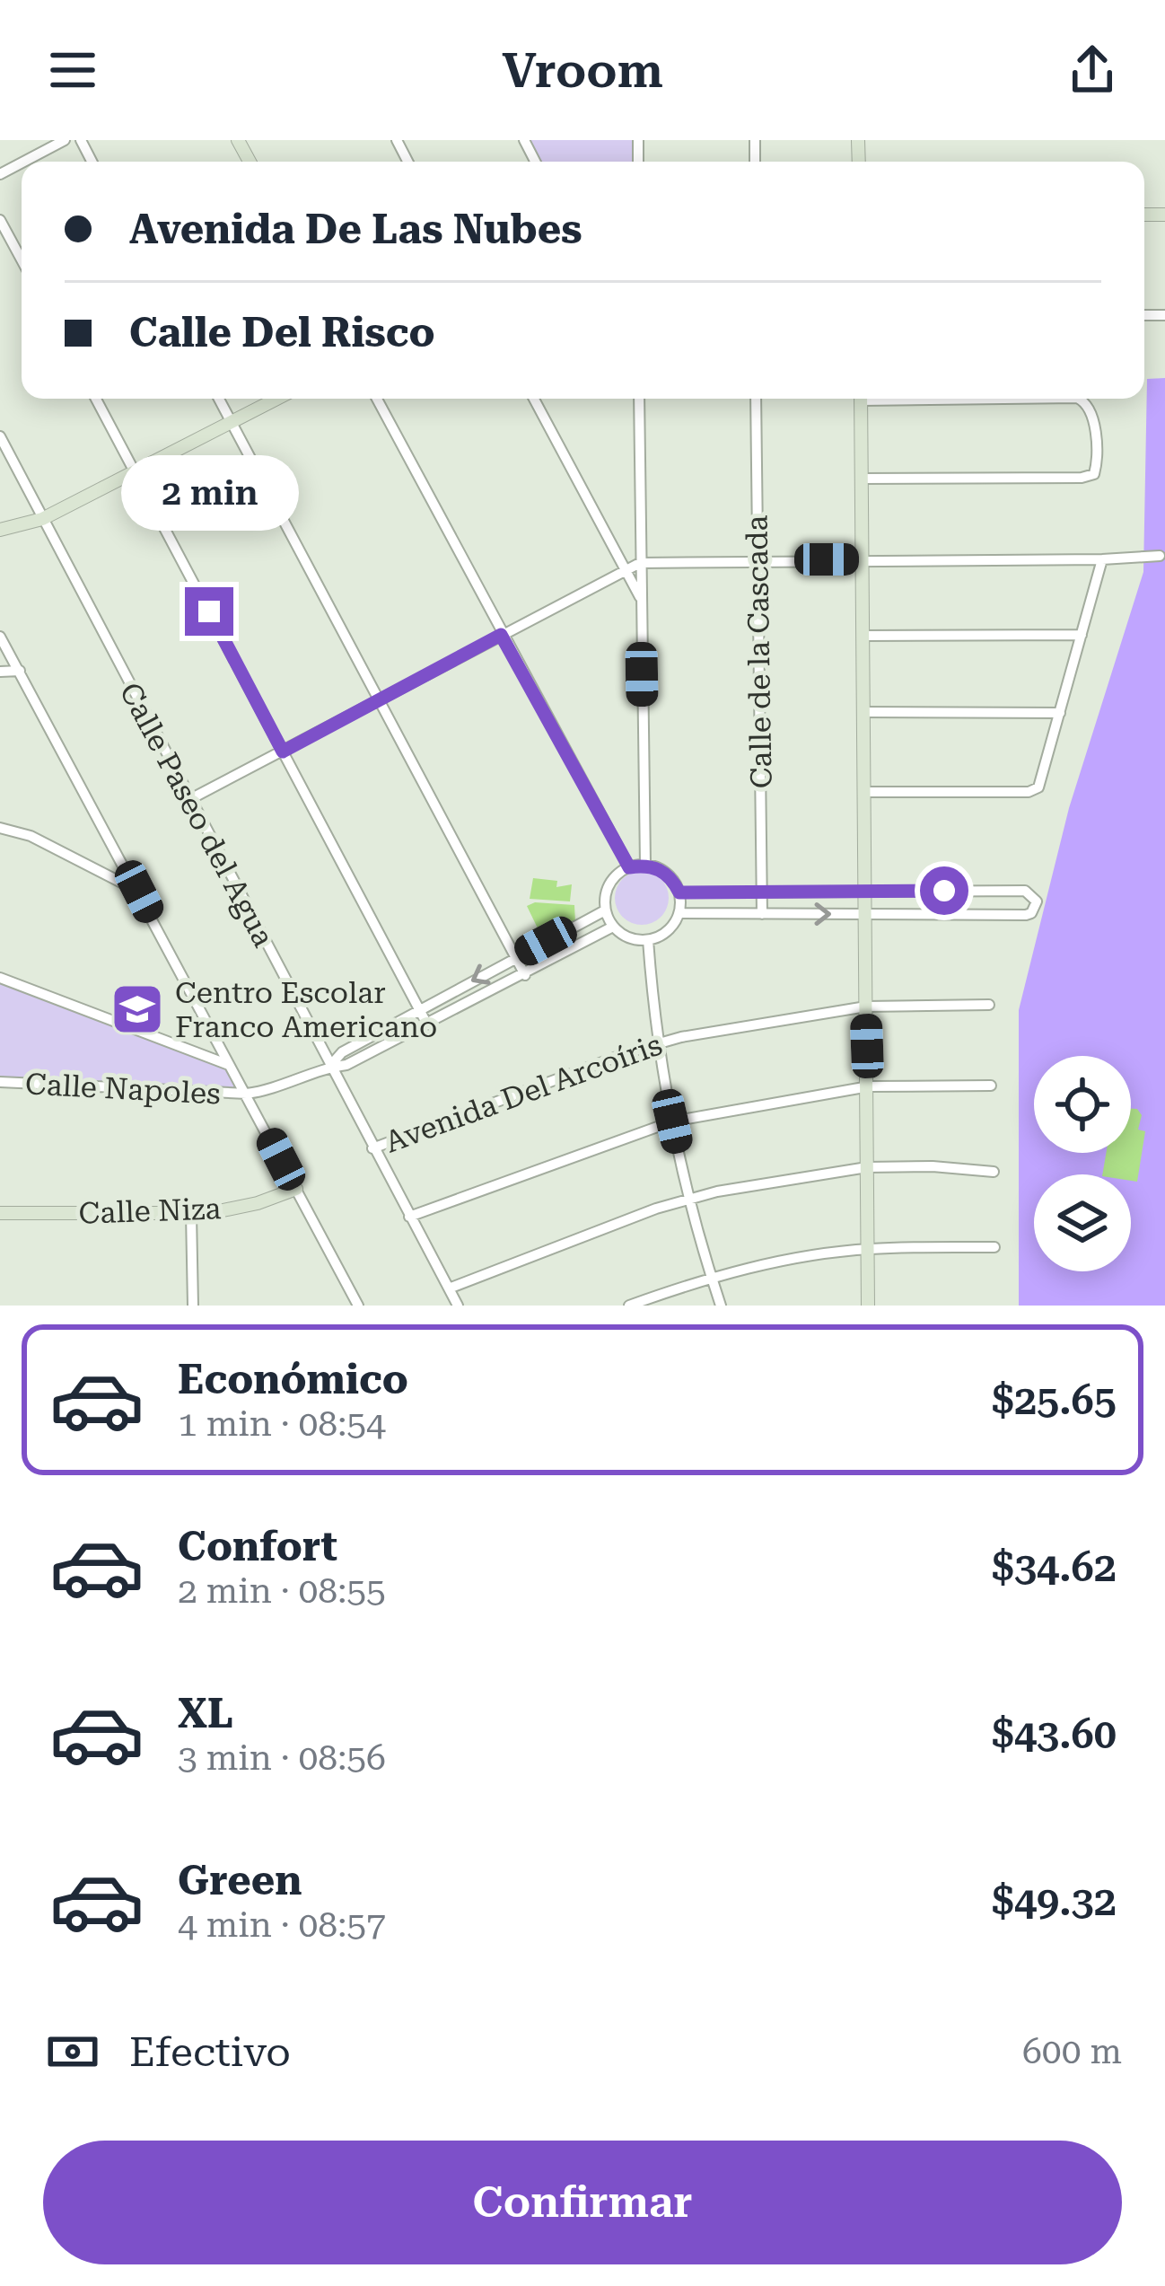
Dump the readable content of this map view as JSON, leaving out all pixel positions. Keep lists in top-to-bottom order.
{
  "streets": {
    "main road": ["Calle Niza"],
    "street": [
      "Calle de la Cascada",
      "Calle Paseo del Agua",
      "Calle Napoles",
      "Avenida Del Arcoíris"
    ]
  },
  "crossings": [
    ["Calle Paseo del Agua", "Avenida Del Arcoíris"]
  ],
  "places": {
    "school or university": ["Centro Escolar Franco Americano"]
  },
  "page": {
    "header": "Vroom",
    "banner": ["Avenida De Las Nubes", "Calle Del Risco"],
    "bubble": "2 min",
    "list": [
      {
        "name": "Económico",
        "note": "1 min · 08:54",
        "value": "$25.65"
      },
      {
        "name": "Confort",
        "note": "2 min · 08:55",
        "value": "$34.62"
      },
      {
        "name": "XL",
        "note": "3 min · 08:56",
        "value": "$43.60"
      },
      {
        "name": "Green",
        "note": "4 min · 08:57",
        "value": "$49.32"
      }
    ],
    "pay": ["Efectivo", "600 m"],
    "buttons": "Confirmar"
  }
}
